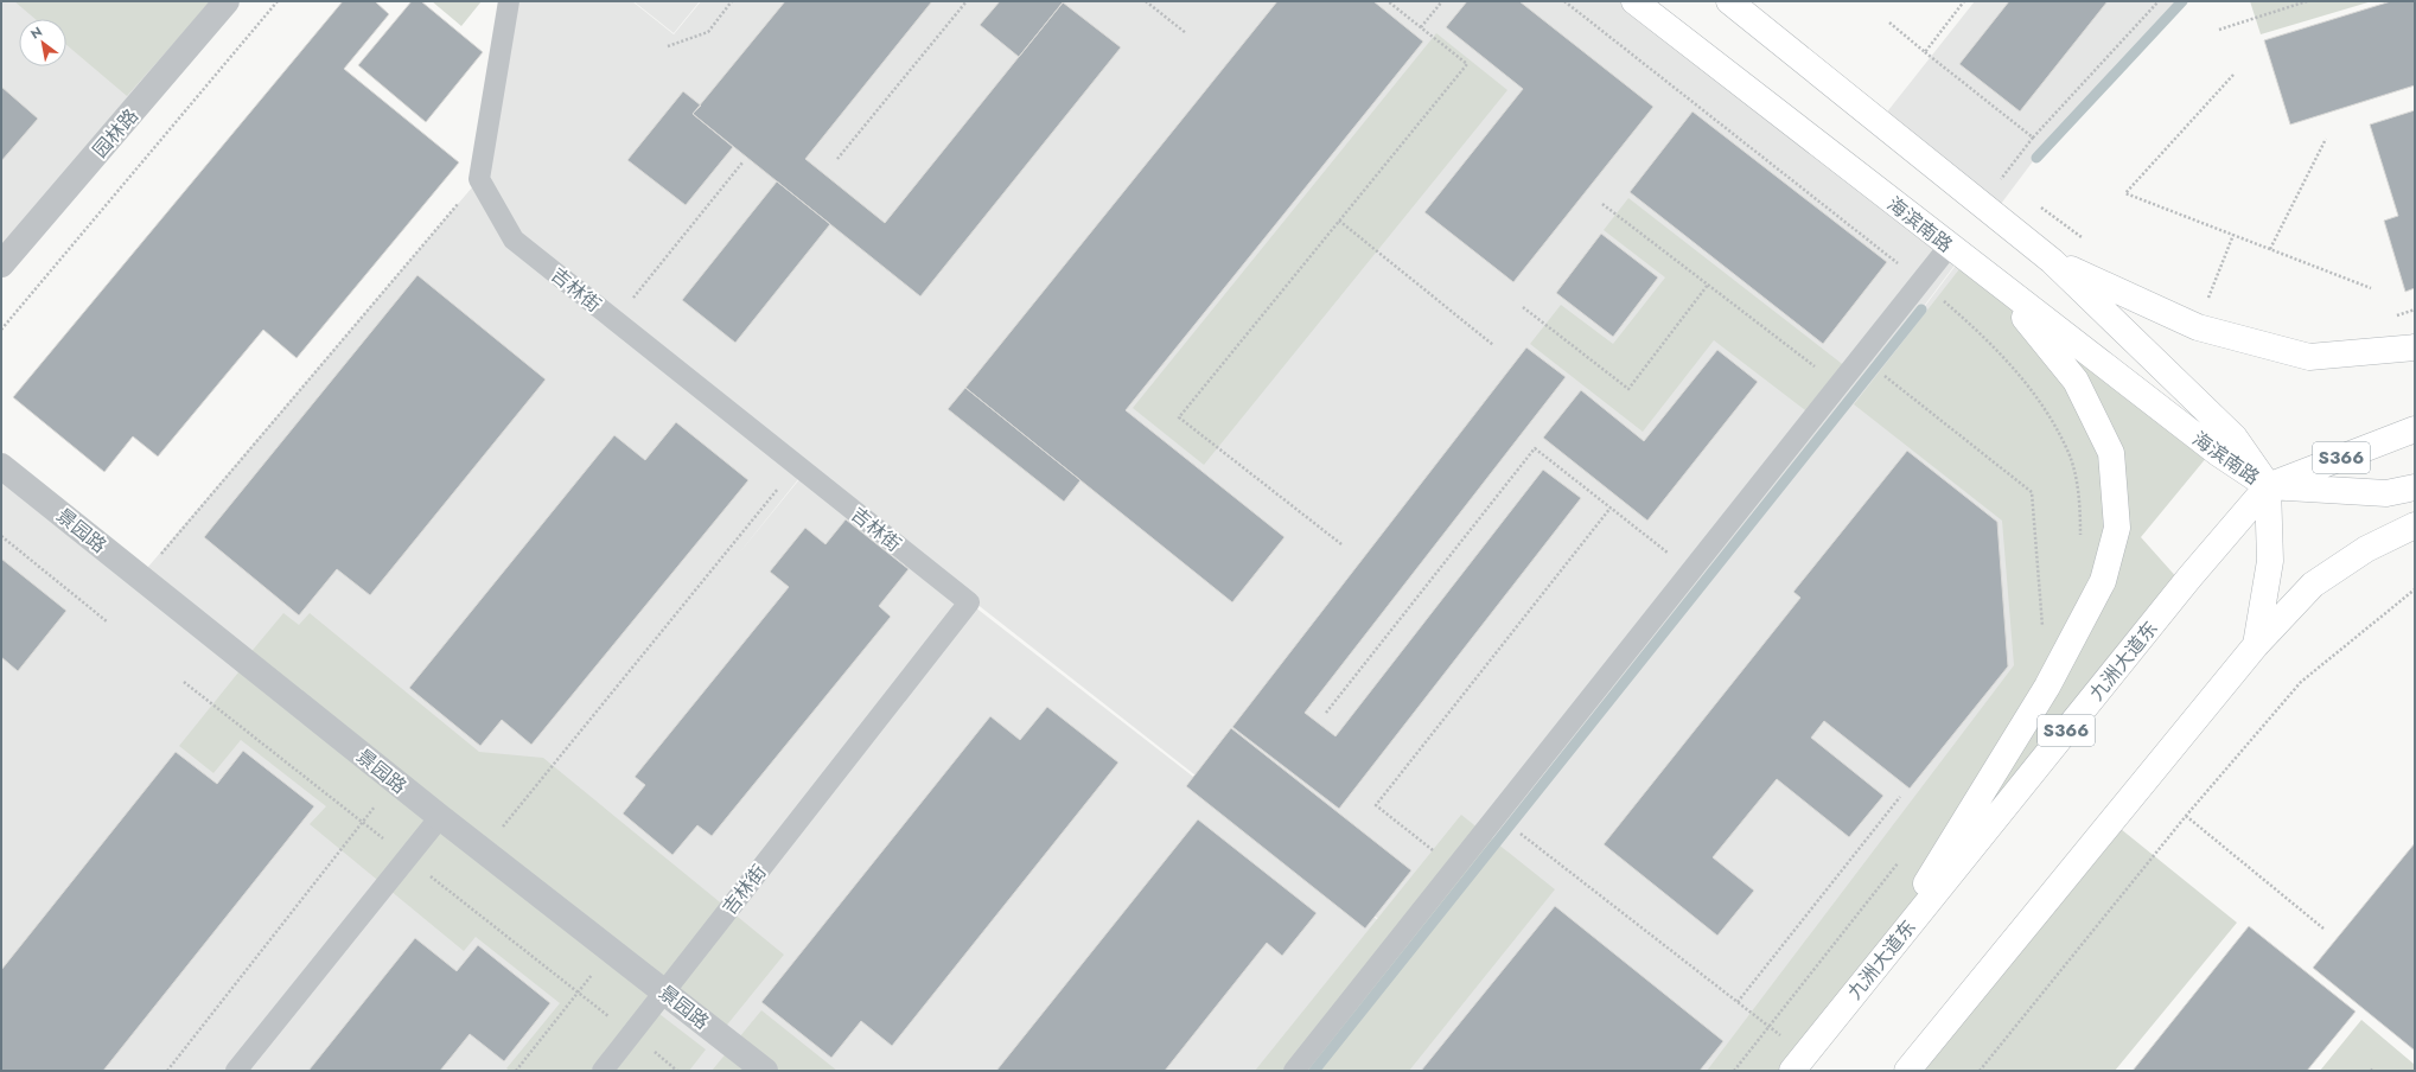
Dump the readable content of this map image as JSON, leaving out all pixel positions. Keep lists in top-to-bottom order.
{
  "streets": {
    "main road": ["海滨南路", "S366", "九洲大道东"],
    "street": ["园林路", "景园路"],
    "lane": ["吉林街"]
  },
  "crossings": [
    ["海滨南路", "九洲大道东"],
    ["吉林街", "景园路"]
  ],
  "north": "top left"
}
